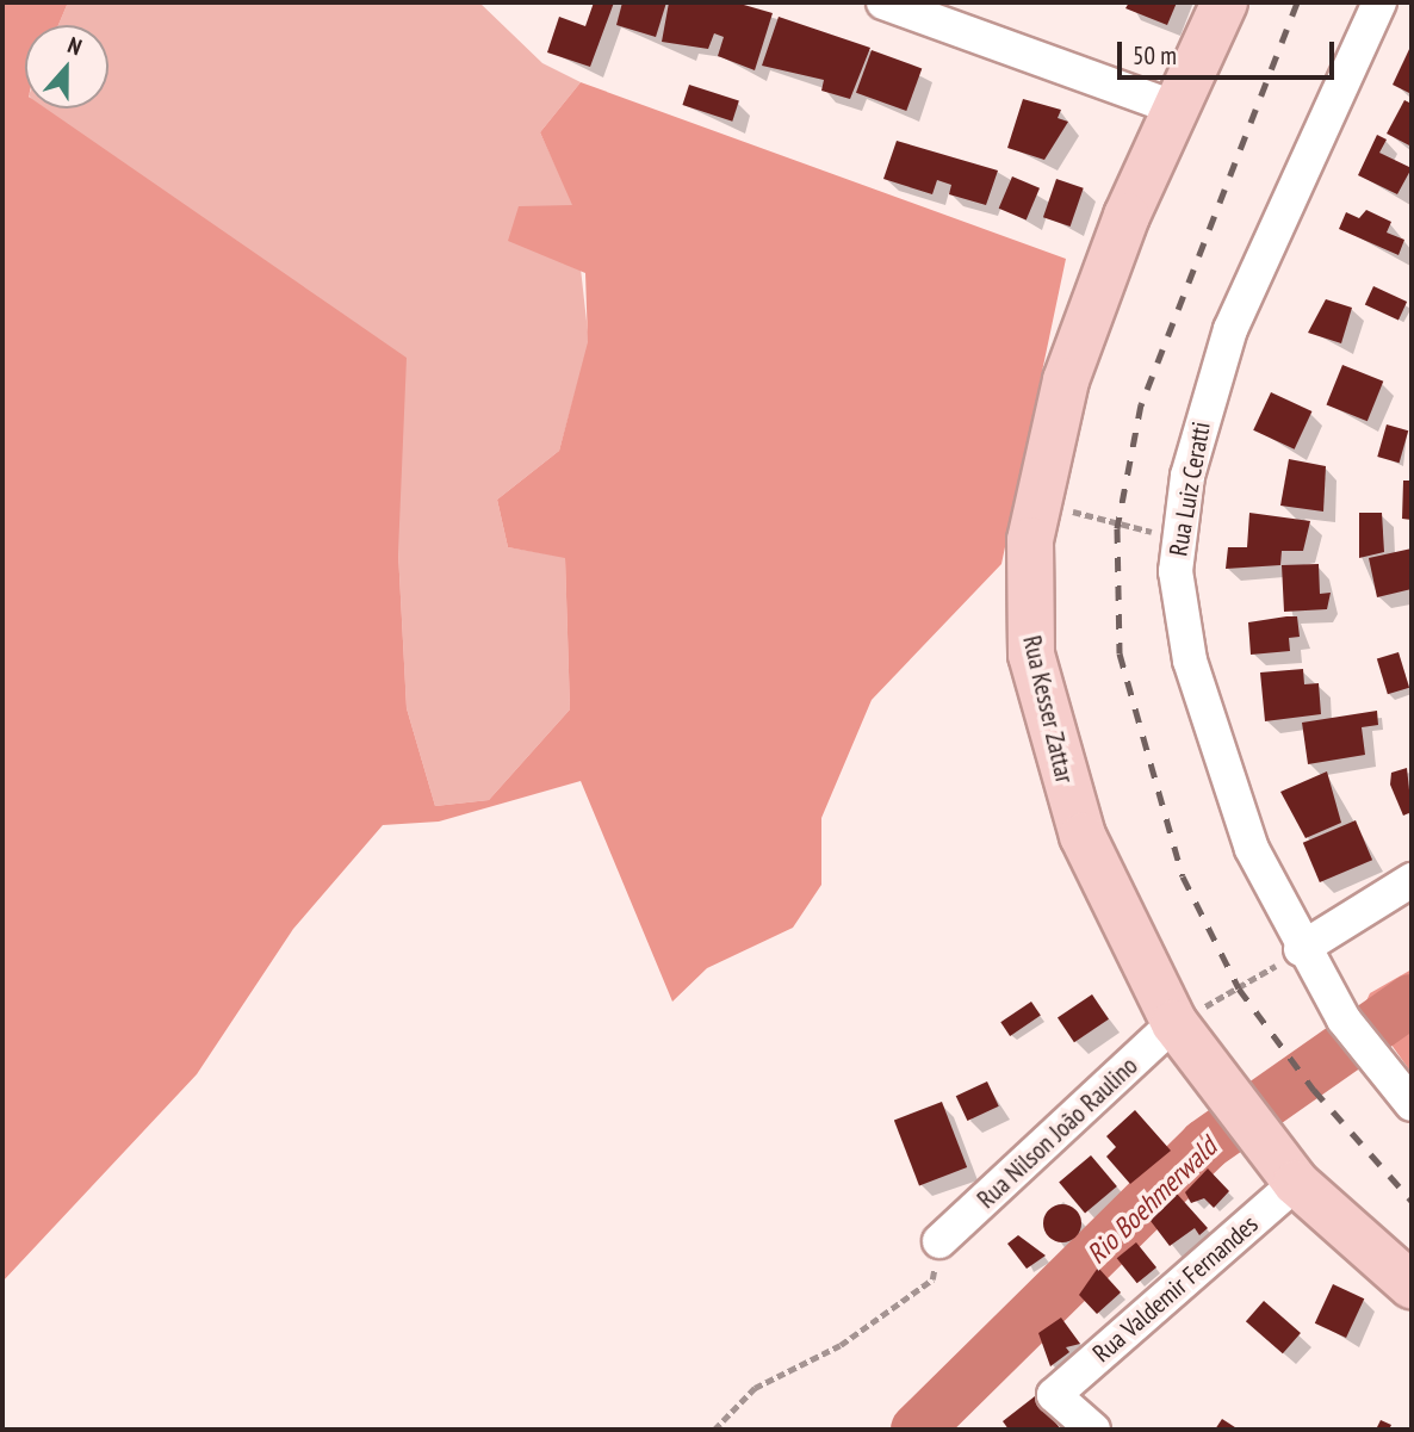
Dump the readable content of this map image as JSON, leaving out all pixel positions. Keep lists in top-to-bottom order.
{
  "streets": {
    "street": [
      "Rua Luiz Ceratti",
      "Rua Kesser Zattar",
      "Rua Nilson João Raulino",
      "Rua Valdemir Fernandes"
    ]
  },
  "crossings": [
    ["Rua Kesser Zattar", "Rua Nilson João Raulino"],
    ["Rua Kesser Zattar", "Rua Valdemir Fernandes"]
  ],
  "water": ["Rio Boehmerwald"],
  "scale_bar": "50 m",
  "north": "top"
}
